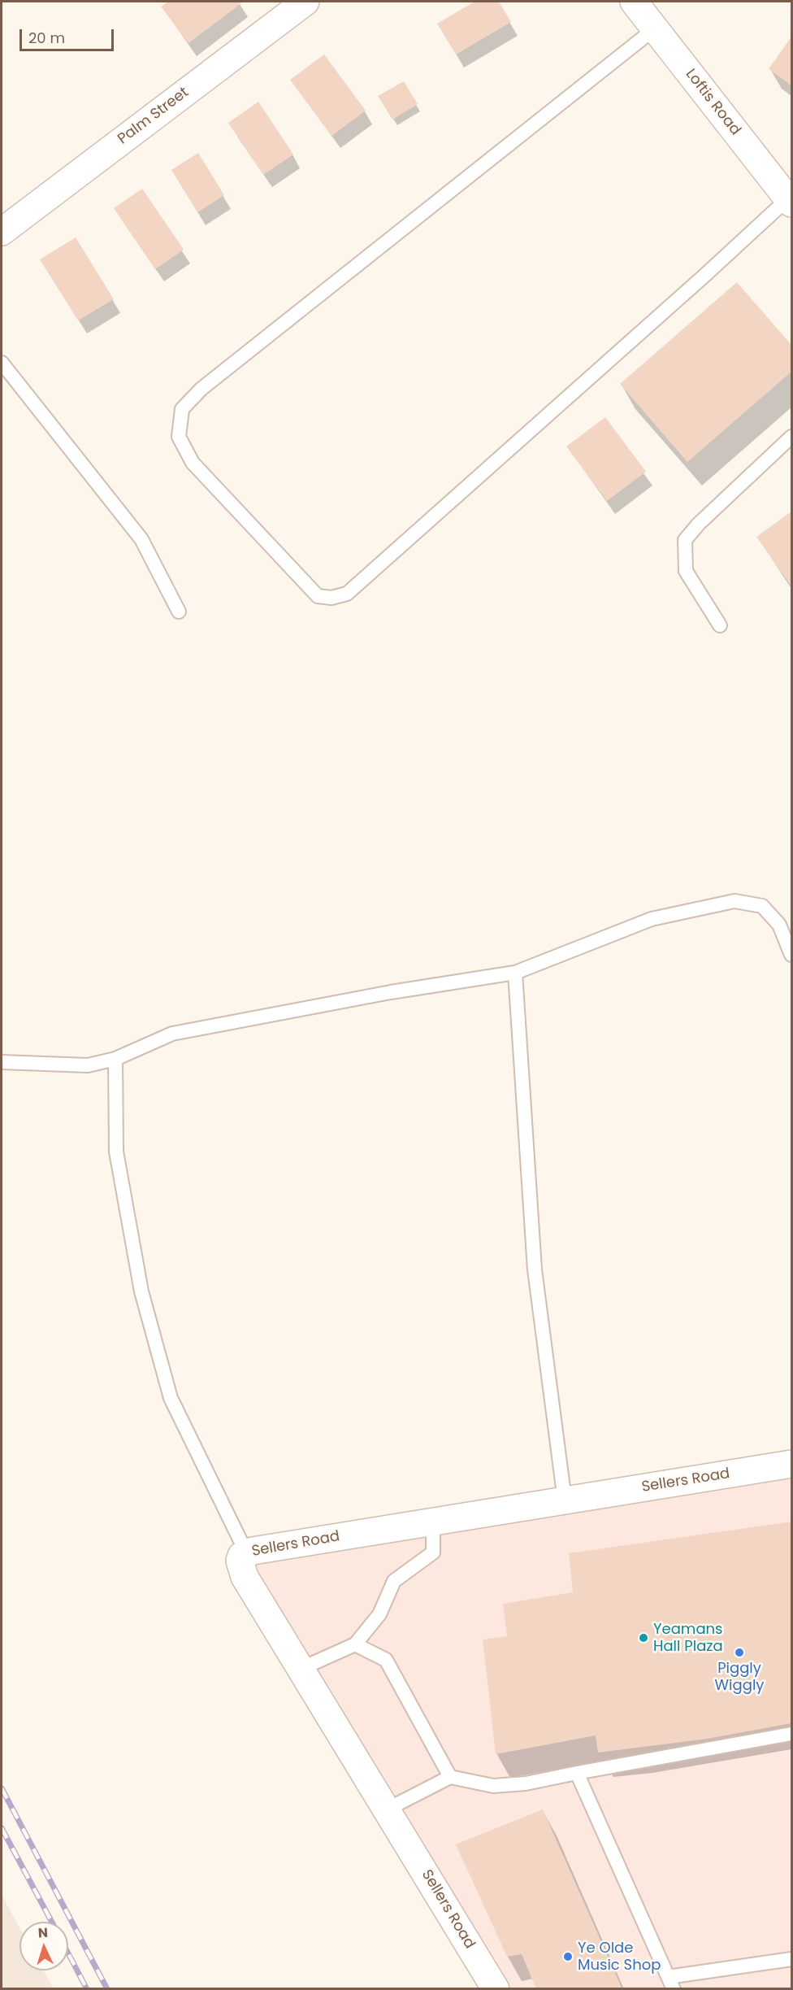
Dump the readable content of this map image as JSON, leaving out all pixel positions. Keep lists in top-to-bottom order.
{
  "streets": {
    "street": ["Loftis Road", "Palm Street", "Sellers Road"]
  },
  "places": ["Yeamans Hall Plaza", "Piggly Wiggly", "Ye Olde Music Shop"],
  "scale_bar": "20 m",
  "north": "top"
}
